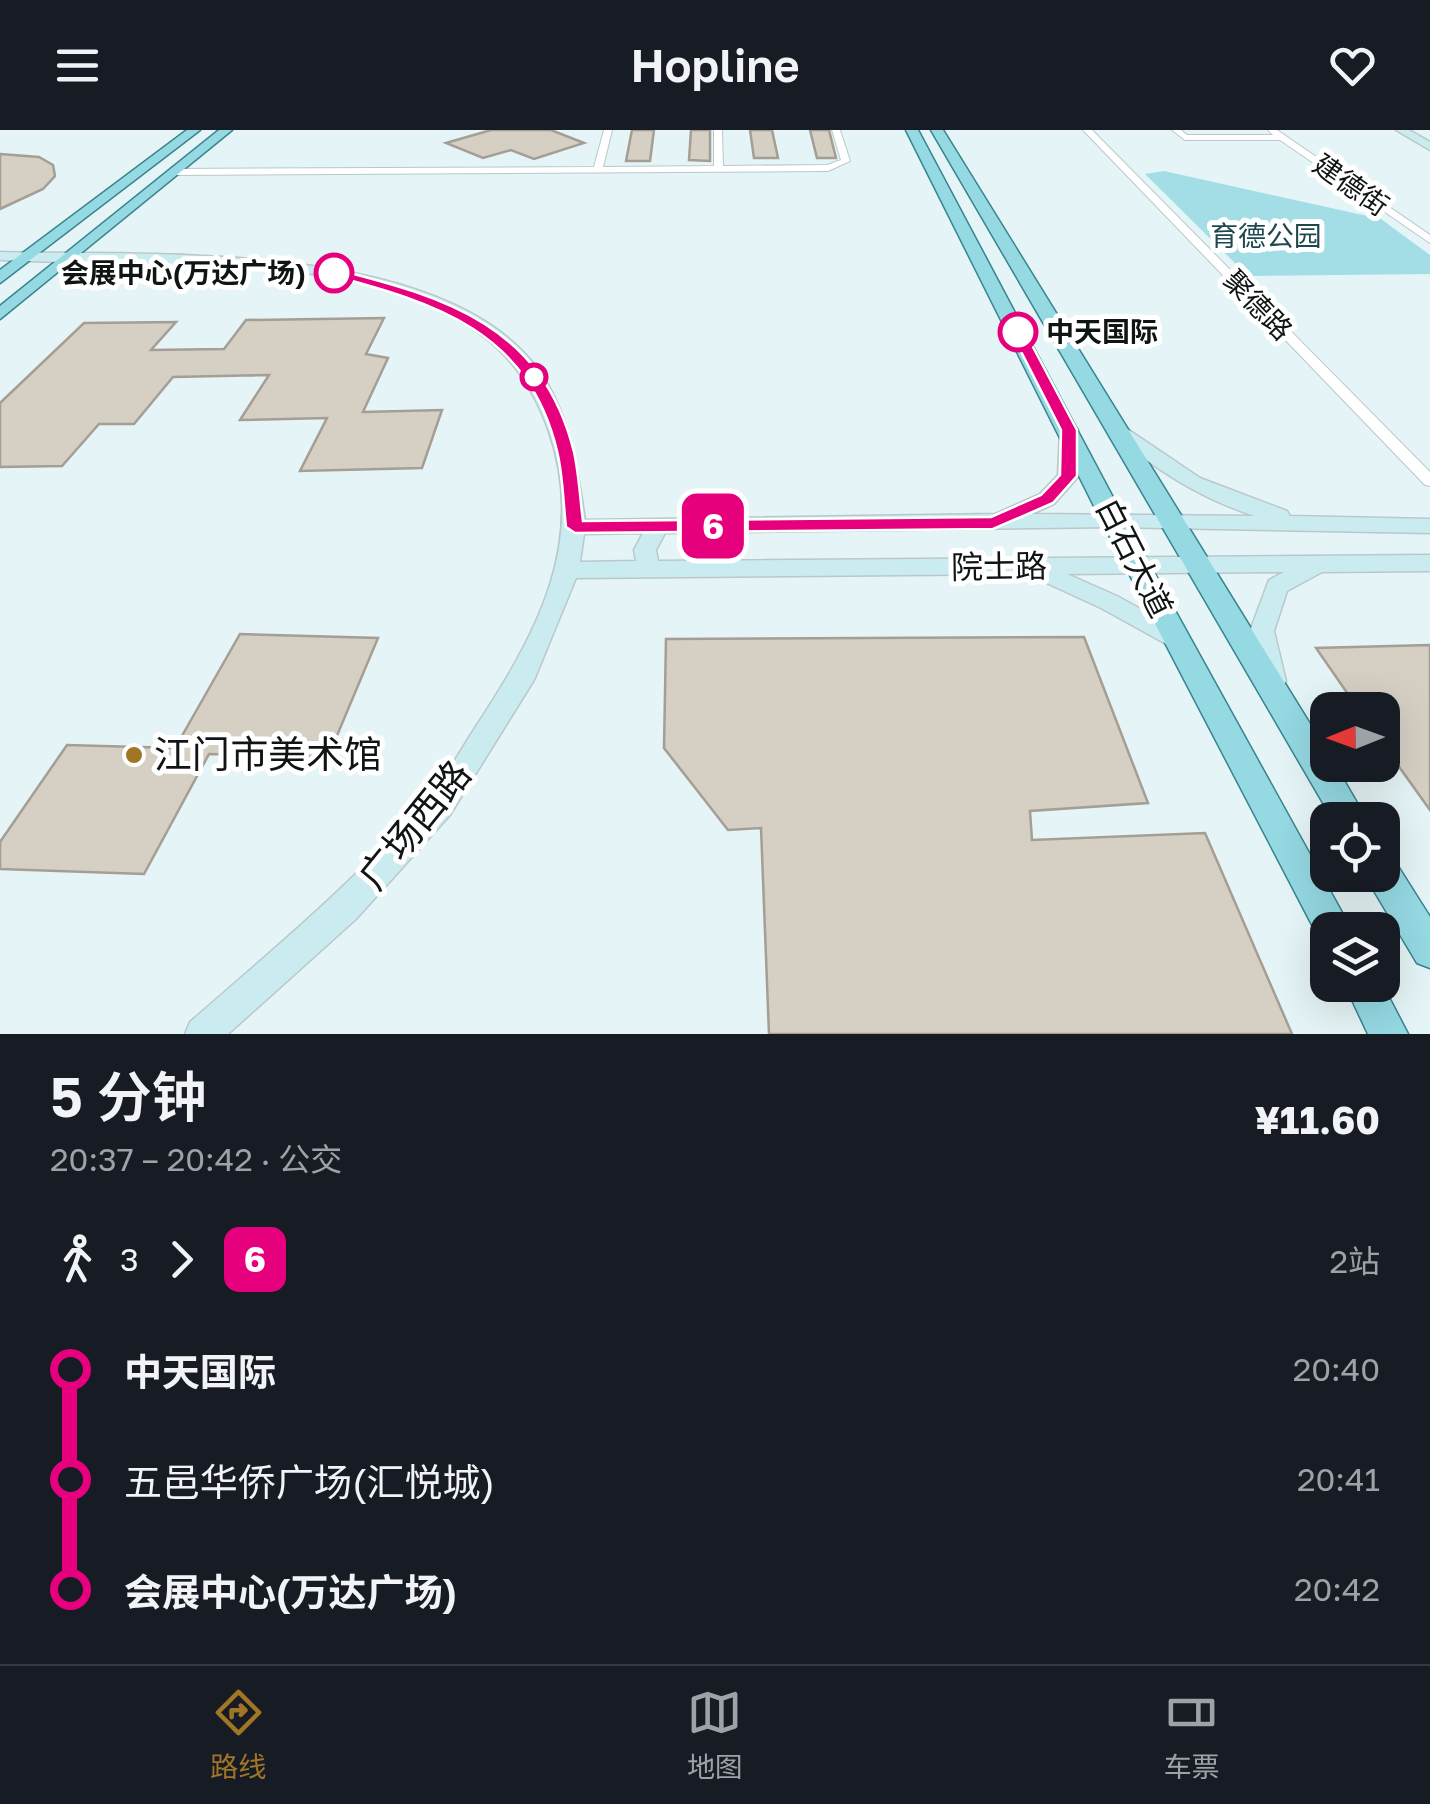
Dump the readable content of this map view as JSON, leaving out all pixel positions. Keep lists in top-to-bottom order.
{
  "streets": {
    "main road": ["白石大道", "院士路", "广场西路"],
    "street": ["建德街", "聚德路"]
  },
  "crossings": [
    ["白石大道", "院士路"],
    ["院士路", "广场西路"]
  ],
  "parks": ["育德公园"],
  "places": ["会展中心(万达广场)", "中天国际", "江门市美术馆"],
  "lines": ["bus line 6"],
  "north": "left",
  "page": {
    "header": "Hopline",
    "on_map": "6",
    "heading": ["5 分钟", "20:37 – 20:42 · 公交", "¥11.60"],
    "legs": ["3", "6", "2站"],
    "list": [
      {
        "name": "中天国际",
        "value": "20:40"
      },
      {
        "name": "五邑华侨广场(汇悦城)",
        "value": "20:41"
      },
      {
        "name": "会展中心(万达广场)",
        "value": "20:42"
      }
    ],
    "tabs": ["路线", "地图", "车票"]
  }
}
